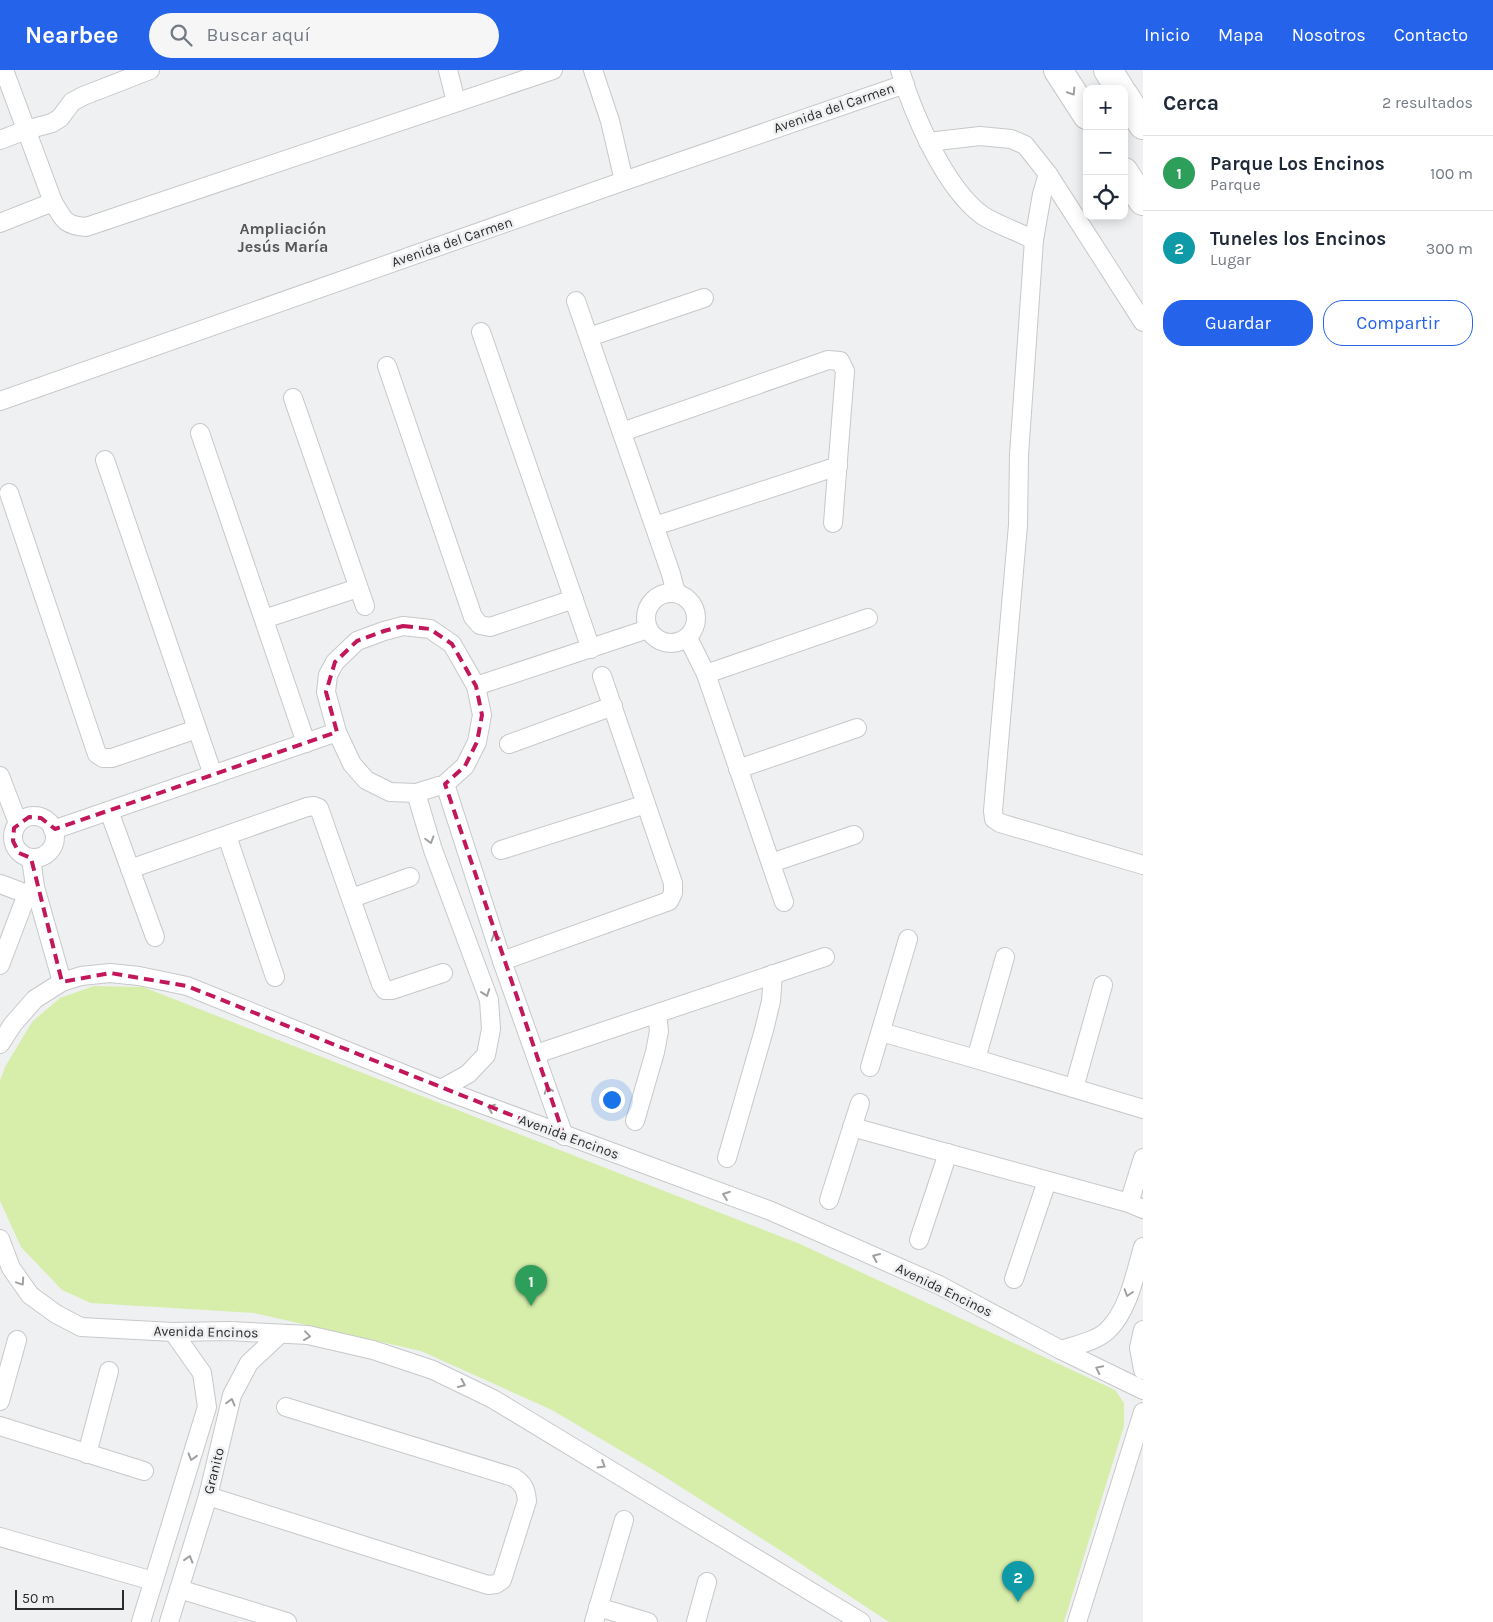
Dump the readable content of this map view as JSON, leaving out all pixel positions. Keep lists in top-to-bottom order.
{
  "streets": {
    "street": ["Avenida del Carmen", "Avenida Encinos", "Granito"]
  },
  "crossings": [
    ["Avenida Encinos", "Granito"]
  ],
  "districts": ["Ampliación Jesús María"],
  "scale_bar": "50 m",
  "page": {
    "header": "Nearbee",
    "search": "Buscar aquí",
    "nav": [
      "Inicio",
      "Mapa",
      "Nosotros",
      "Contacto"
    ],
    "heading": ["Cerca", "2 resultados"],
    "map_buttons": ["+", "−"],
    "list": [
      {
        "mark": "1",
        "name": "Parque Los Encinos",
        "note": "Parque",
        "value": "100 m"
      },
      {
        "mark": "2",
        "name": "Tuneles los Encinos",
        "note": "Lugar",
        "value": "300 m"
      }
    ],
    "buttons": ["Guardar", "Compartir"],
    "pins": ["1", "2"],
    "scale": "50 m"
  }
}
